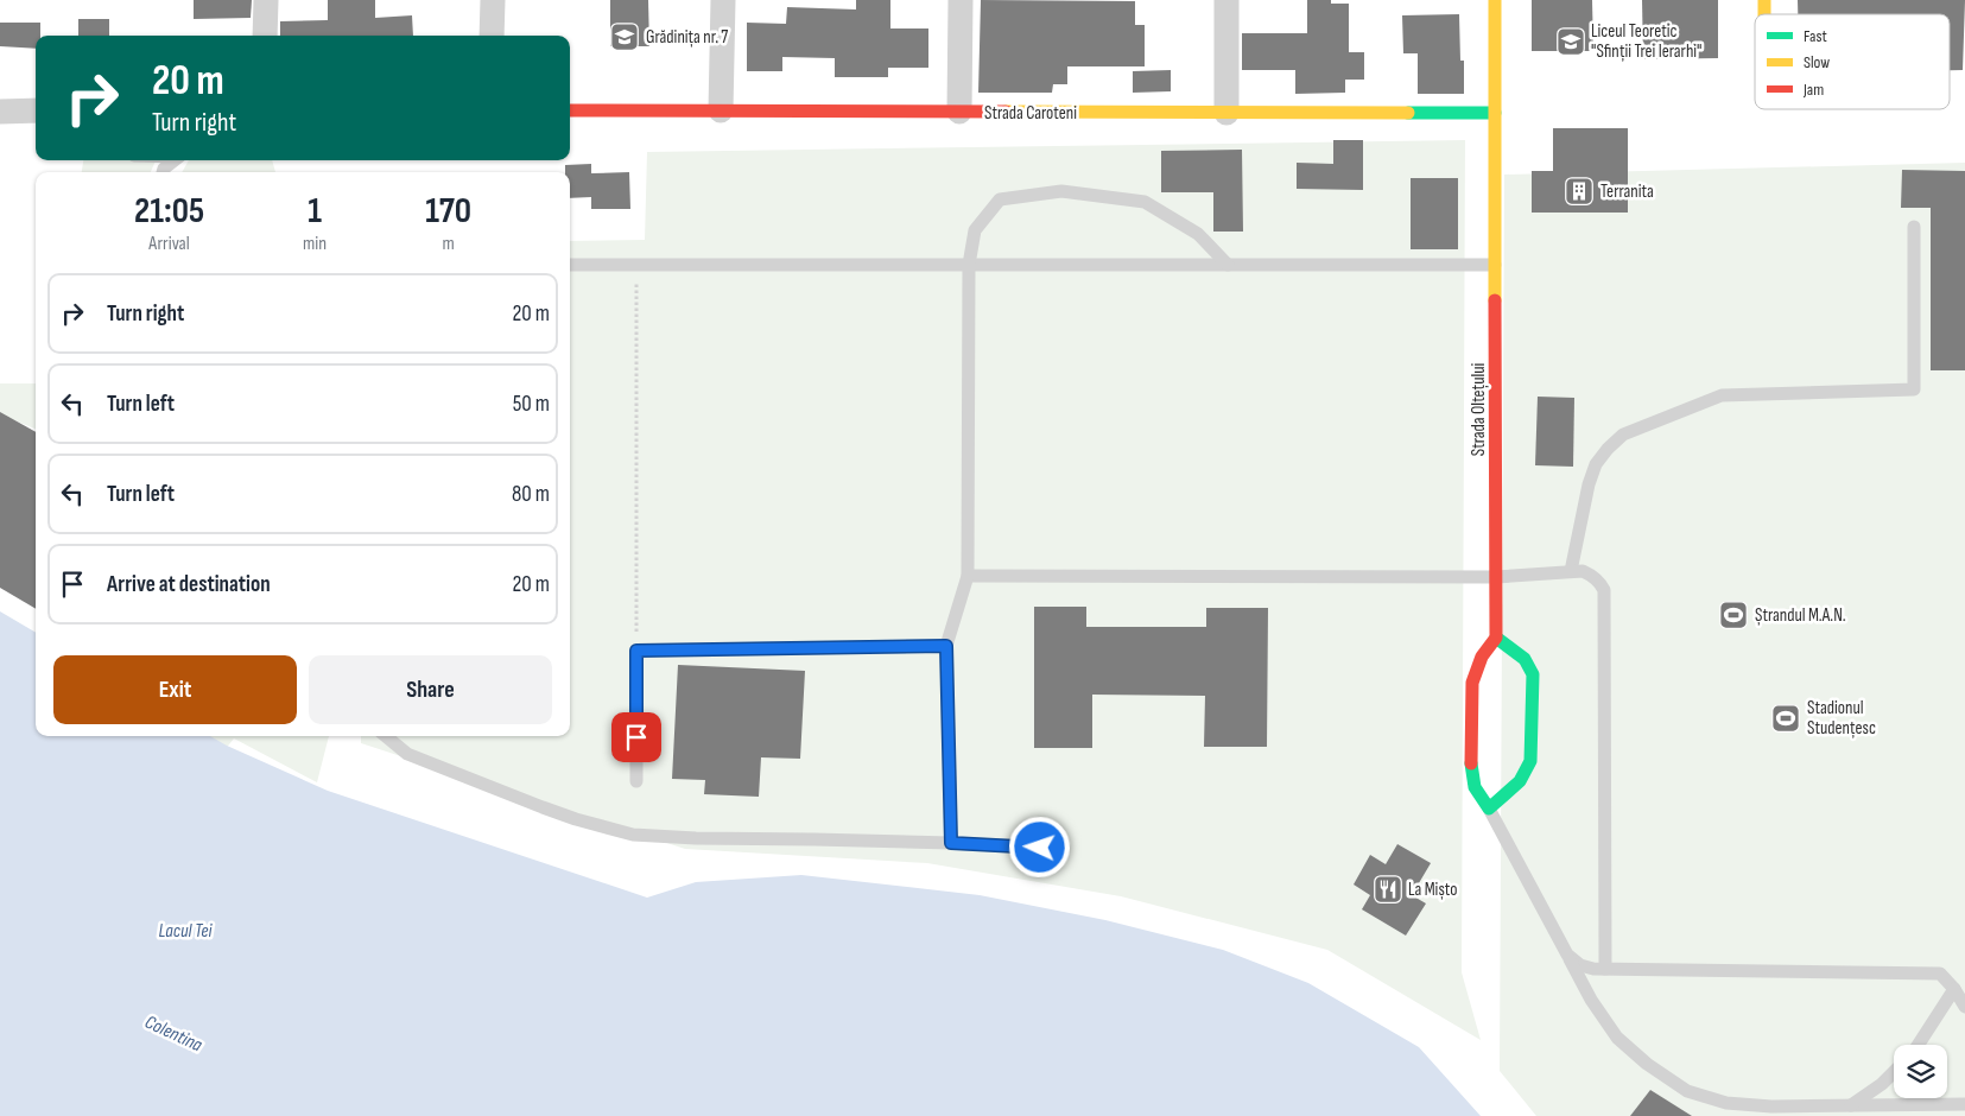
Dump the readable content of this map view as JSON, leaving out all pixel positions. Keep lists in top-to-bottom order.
{
  "streets": {
    "street": ["Strada Caroteni", "Strada Oltețului"]
  },
  "crossings": [
    ["Strada Caroteni", "Strada Oltețului"]
  ],
  "water": ["Lacul Tei", "Colentina"],
  "places": {
    "school or university": ["Grădinița nr. 7", "Liceul Teoretic \"Sfinții Trei Ierarhi\""],
    "building": ["Terranita"],
    "sports": ["Ștrandul M.A.N.", "Stadionul Studențesc"],
    "restaurant": ["La Mișto"]
  },
  "legend": ["Fast", "Slow", "Jam"],
  "page": {
    "turn": ["20 m", "Turn right"],
    "eta": [
      "21:05",
      "Arrival",
      "1",
      "min",
      "170",
      "m"
    ],
    "list": [
      {
        "name": "Turn right",
        "value": "20 m"
      },
      {
        "name": "Turn left",
        "value": "50 m"
      },
      {
        "name": "Turn left",
        "value": "80 m"
      },
      {
        "name": "Arrive at destination",
        "value": "20 m"
      }
    ],
    "buttons": ["Exit", "Share"]
  }
}
